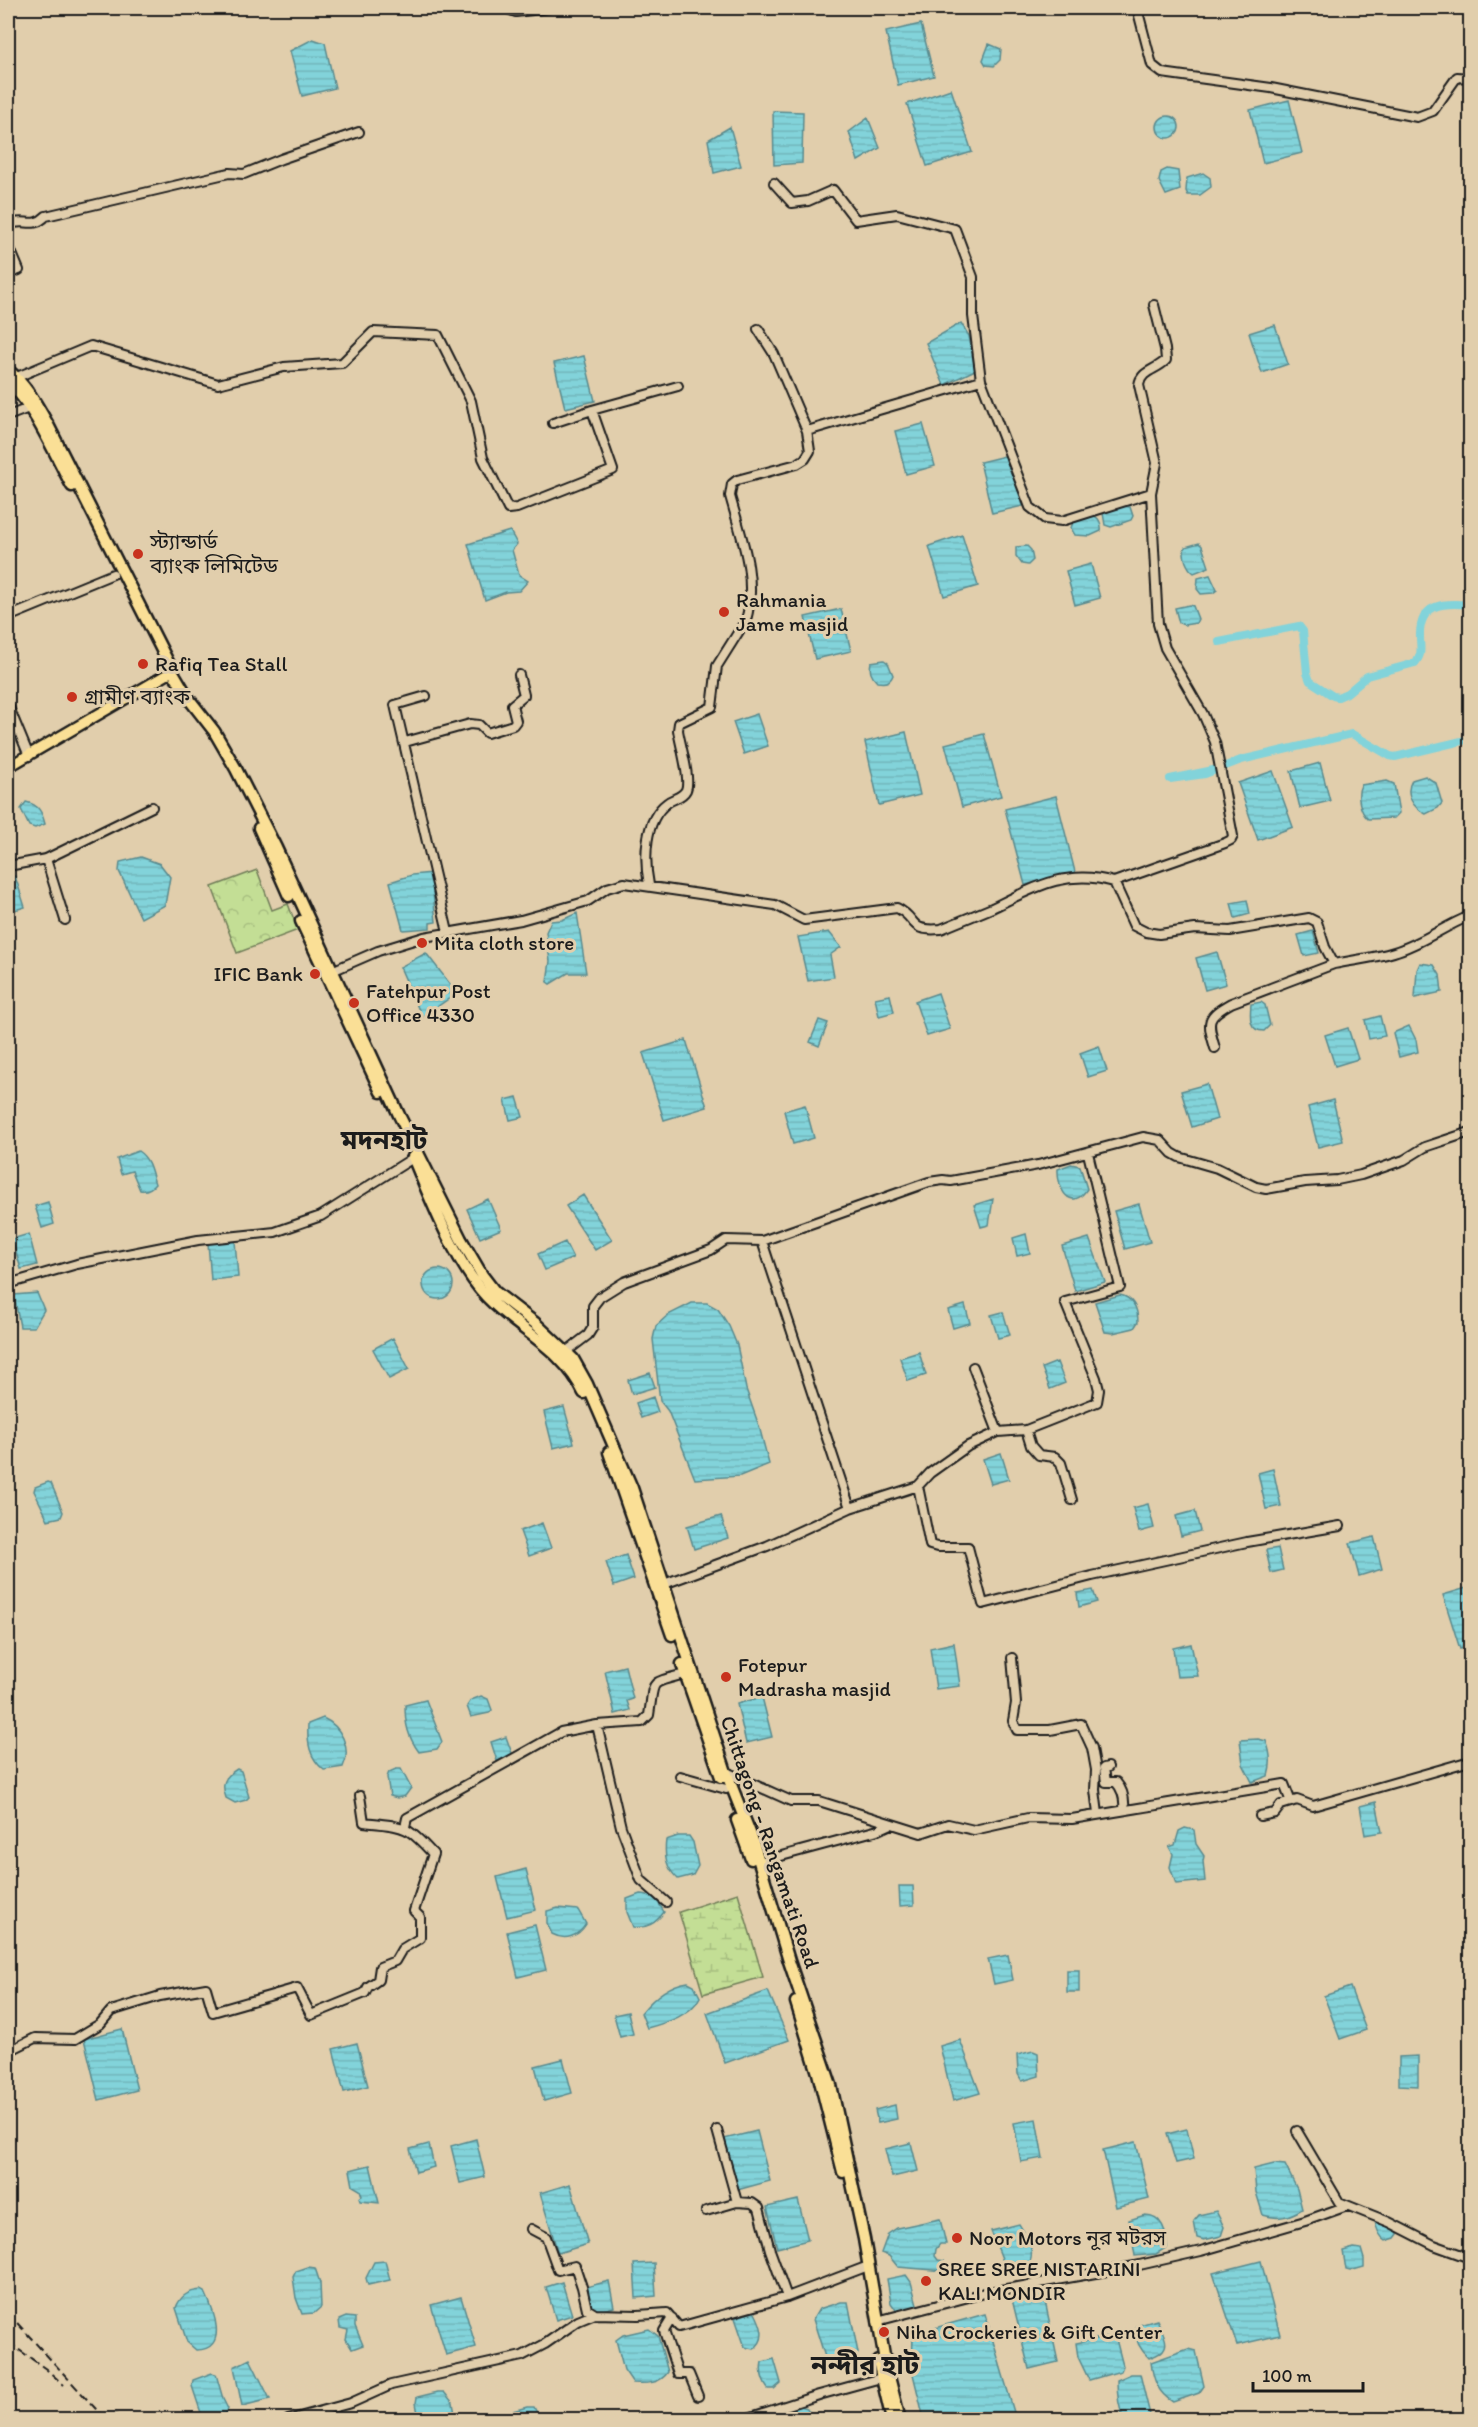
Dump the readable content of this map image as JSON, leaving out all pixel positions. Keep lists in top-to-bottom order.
{
  "streets": {
    "highway": ["Chittagong - Rangamati Road"]
  },
  "districts": ["মদনহাট", "নন্দীর হাট"],
  "places": [
    "স্ট্যান্ডার্ড ব্যাংক লিমিটেড",
    "Rahmania Jame masjid",
    "Rafiq Tea Stall",
    "গ্রামীণ ব্যাংক",
    "Mita cloth store",
    "IFIC Bank",
    "Fatehpur Post Office 4330",
    "Fotepur Madrasha masjid",
    "Noor Motors নূর মটরস",
    "SREE SREE NISTARINI KALI MONDIR",
    "Niha Crockeries & Gift Center"
  ],
  "scale_bar": "100 m"
}
